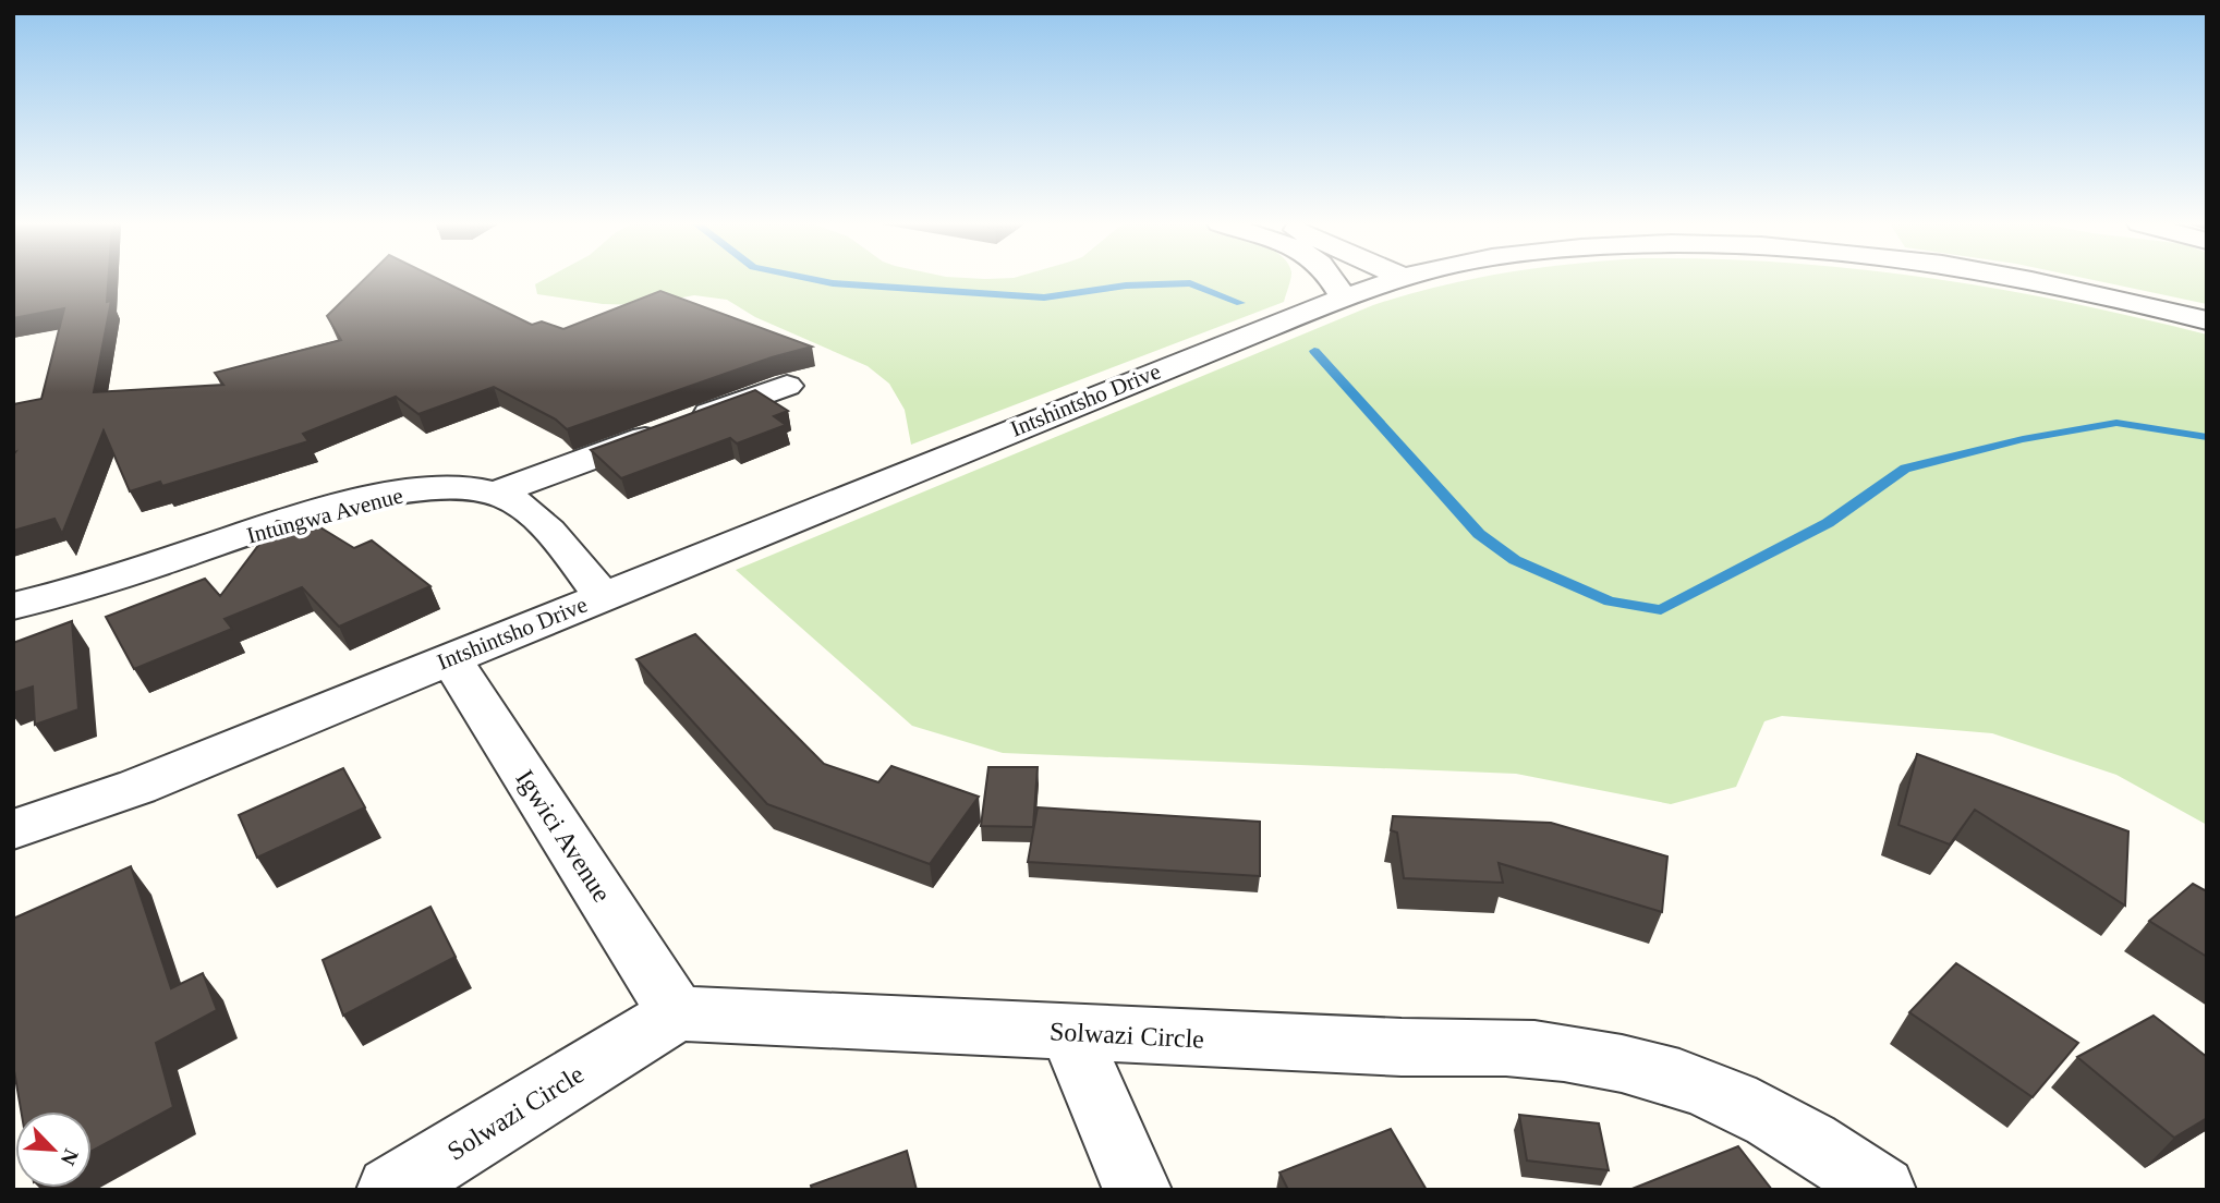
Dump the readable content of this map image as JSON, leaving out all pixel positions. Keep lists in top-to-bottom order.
{
  "streets": {
    "street": [
      "Intshintsho Drive",
      "Intungwa Avenue",
      "Igwici Avenue",
      "Solwazi Circle"
    ]
  },
  "crossings": [
    ["Intshintsho Drive", "Intungwa Avenue"],
    ["Intshintsho Drive", "Igwici Avenue"],
    ["Igwici Avenue", "Solwazi Circle"]
  ],
  "north": "bottom right"
}
